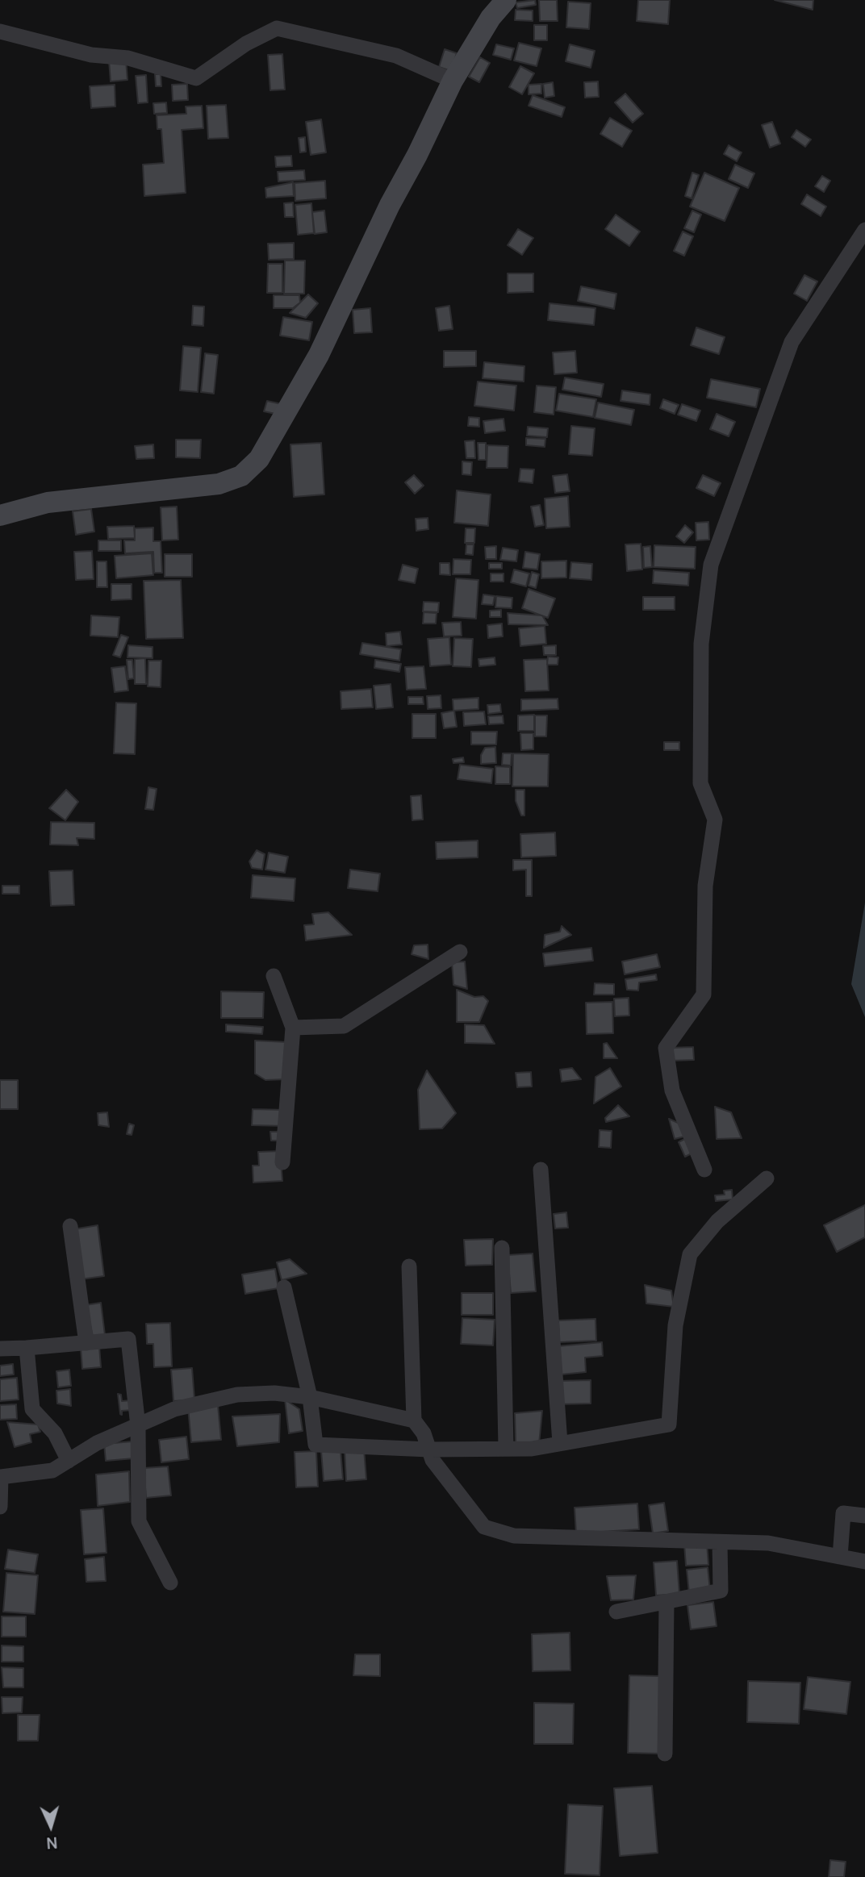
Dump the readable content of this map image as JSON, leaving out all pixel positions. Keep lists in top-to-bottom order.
{
  "north": "bottom"
}
